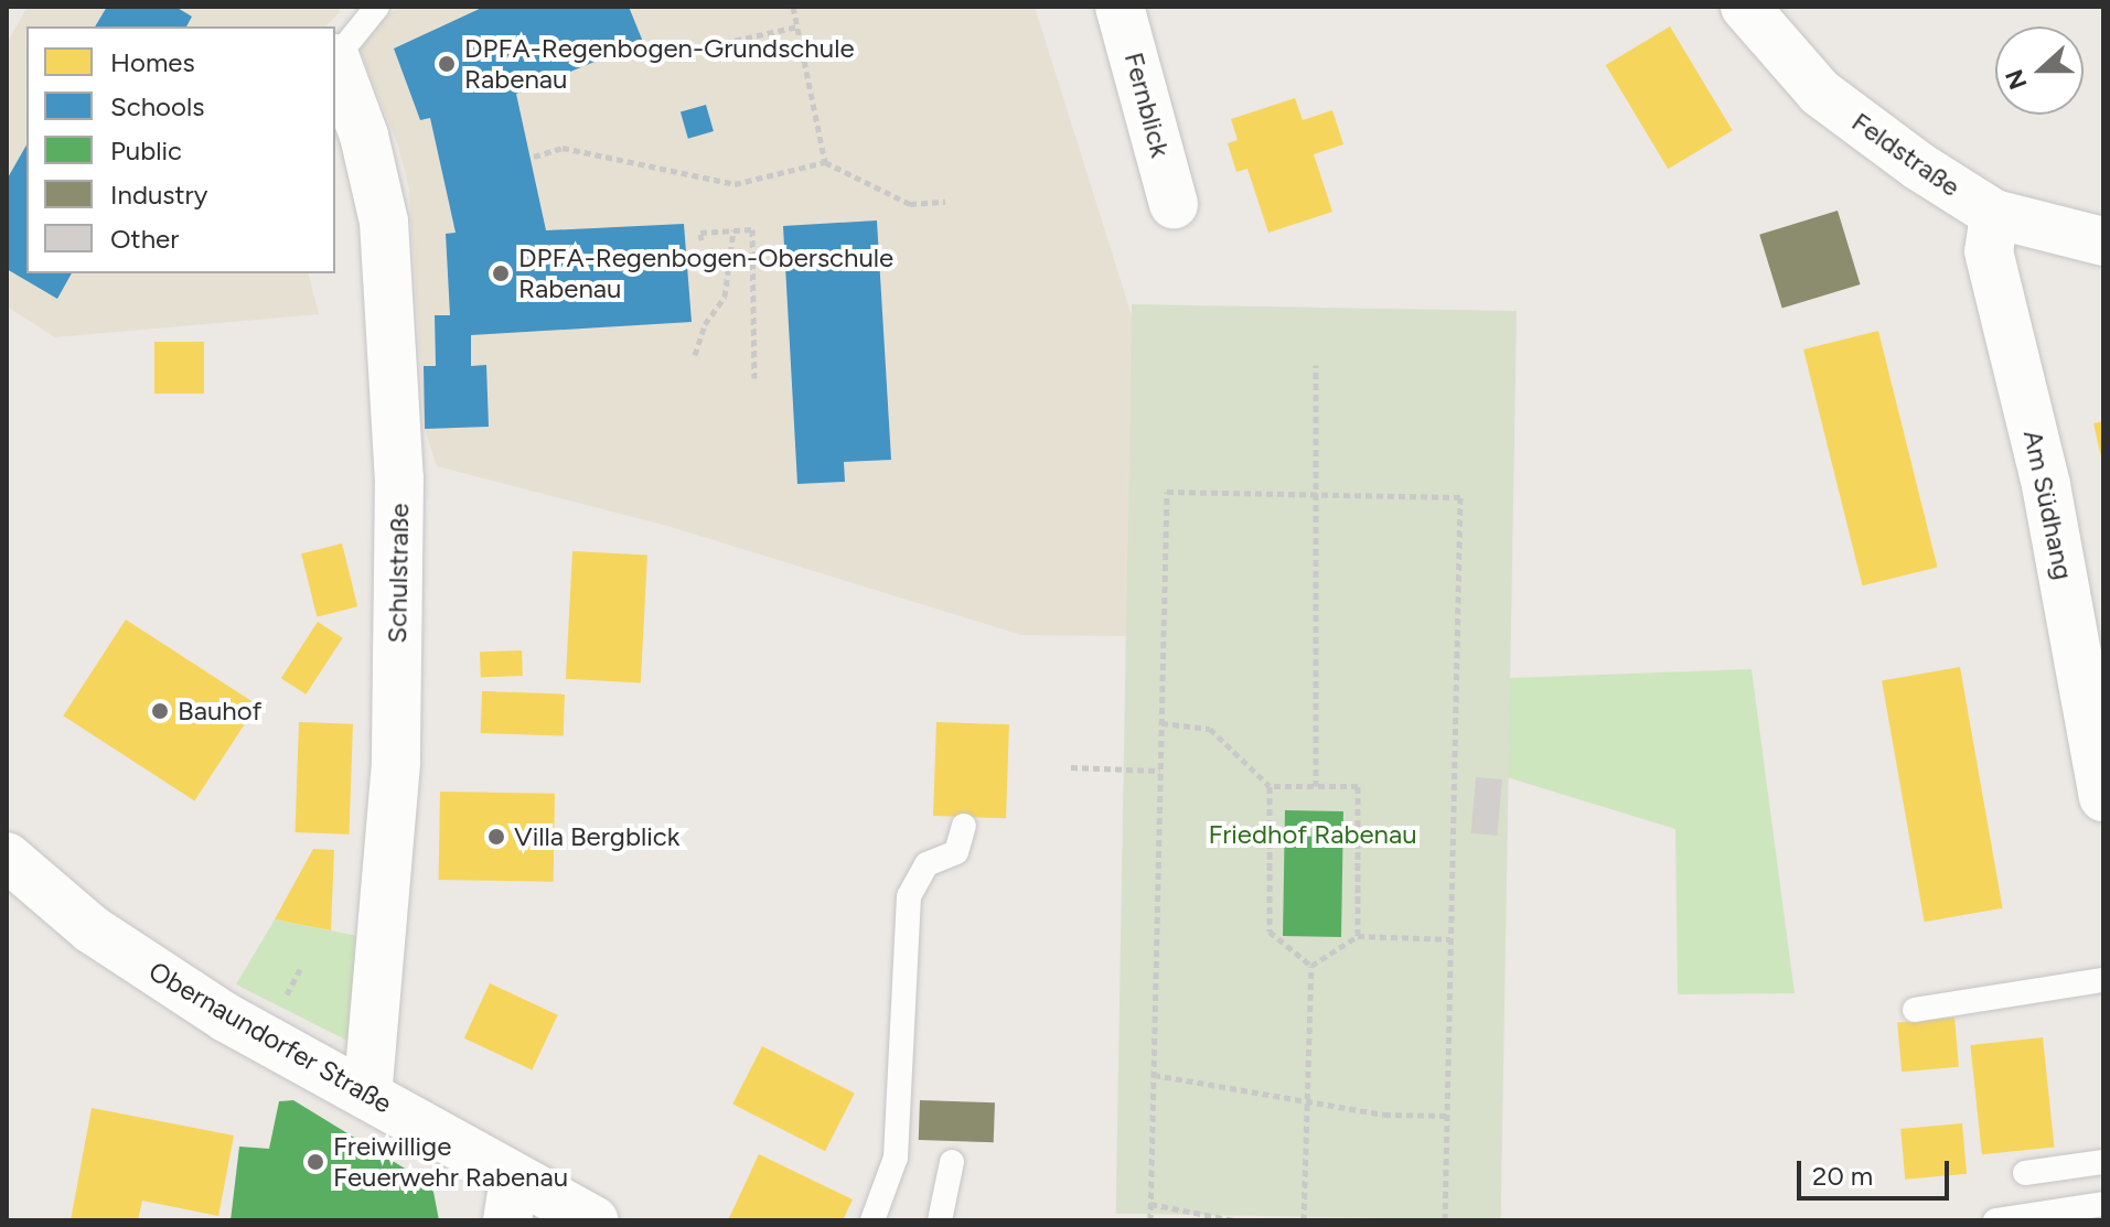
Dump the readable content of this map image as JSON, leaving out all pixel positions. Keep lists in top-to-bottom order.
{
  "streets": {
    "street": [
      "Fernblick",
      "Feldstraße",
      "Am Südhang",
      "Schulstraße",
      "Obernaundorfer Straße"
    ]
  },
  "crossings": [
    ["Feldstraße", "Am Südhang"],
    ["Schulstraße", "Obernaundorfer Straße"]
  ],
  "parks": ["Friedhof Rabenau"],
  "places": [
    "DPFA-Regenbogen-Grundschule Rabenau",
    "DPFA-Regenbogen-Oberschule Rabenau",
    "Bauhof",
    "Villa Bergblick",
    "Freiwillige Feuerwehr Rabenau"
  ],
  "legend": [
    "Homes",
    "Schools",
    "Public",
    "Industry",
    "Other"
  ],
  "scale_bar": "20 m",
  "north": "left"
}
